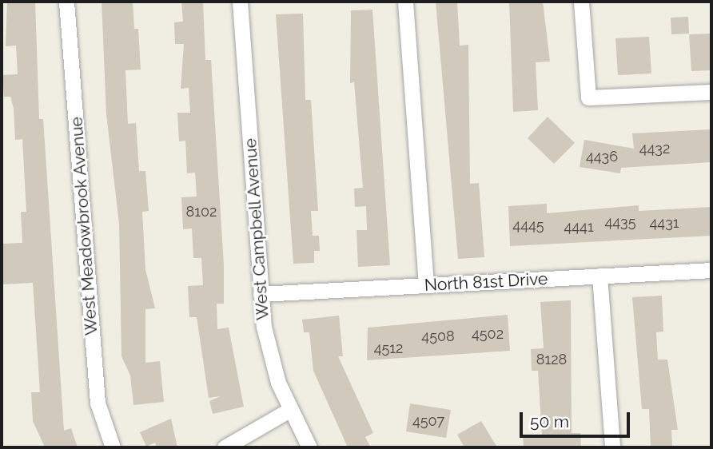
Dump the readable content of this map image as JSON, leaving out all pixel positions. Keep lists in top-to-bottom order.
{
  "streets": {
    "street": ["West Meadowbrook Avenue", "West Campbell Avenue", "North 81st Drive"]
  },
  "crossings": [
    ["West Campbell Avenue", "North 81st Drive"]
  ],
  "house_numbers": [
    "4432",
    "4436",
    "8102",
    "4435",
    "4431",
    "4445",
    "4441",
    "4502",
    "4508",
    "4512",
    "8128",
    "4507"
  ],
  "scale_bar": "50 m"
}
